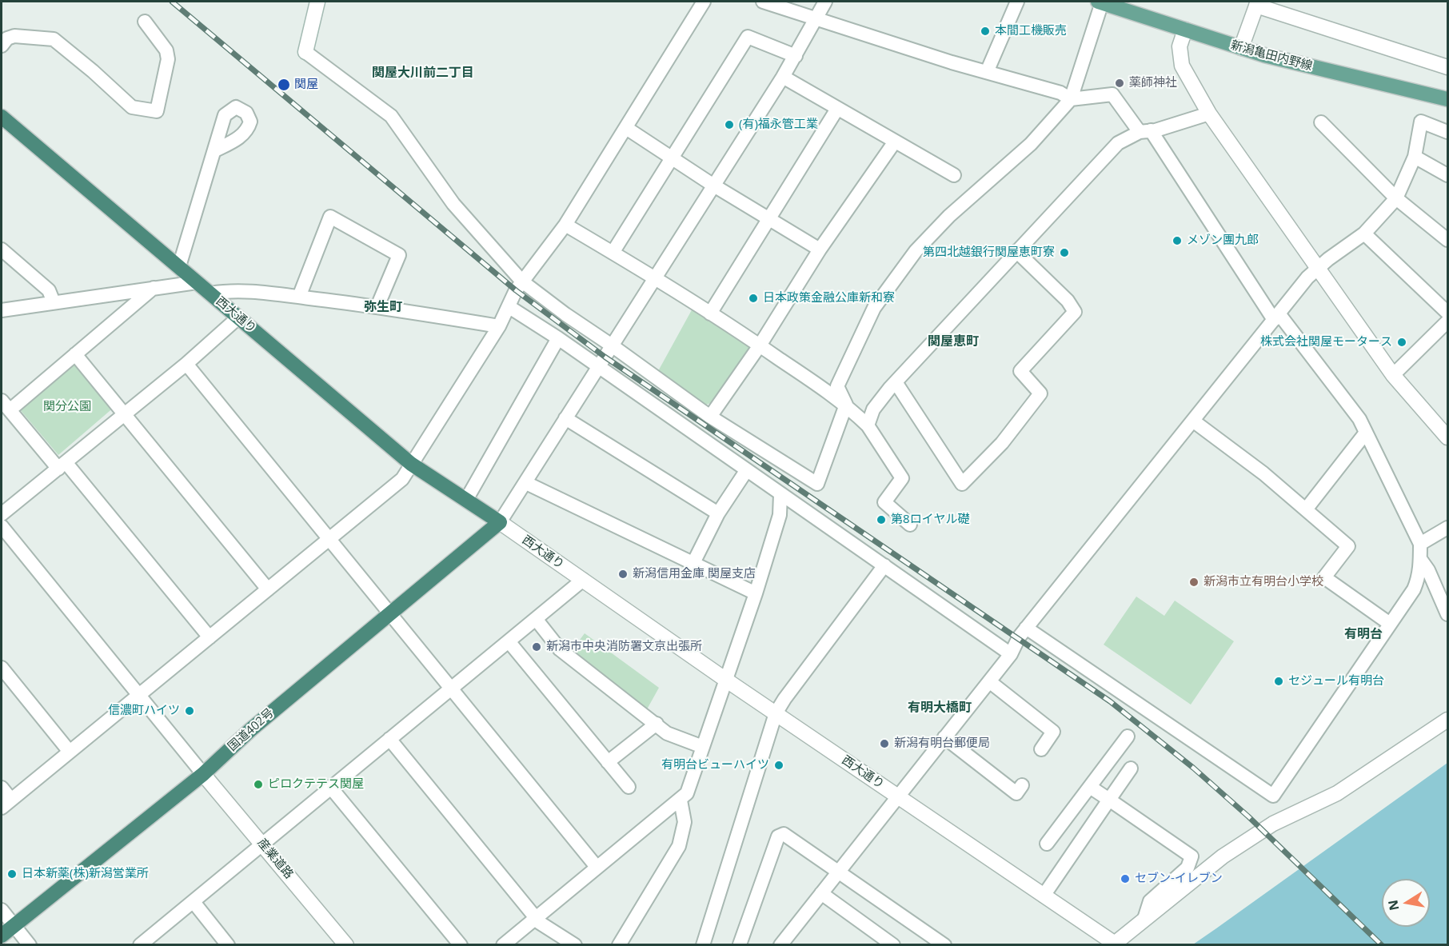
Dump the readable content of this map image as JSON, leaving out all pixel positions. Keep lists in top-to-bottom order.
{
  "streets": {
    "highway": ["西大通り", "国道402号"],
    "main road": ["新潟亀田内野線"],
    "street": ["産業道路"]
  },
  "crossings": [
    ["西大通り", "国道402号"],
    ["国道402号", "産業道路"]
  ],
  "districts": [
    "関屋大川前二丁目",
    "弥生町",
    "関屋恵町",
    "有明台",
    "有明大橋町"
  ],
  "parks": ["関分公園"],
  "places": [
    "本間工機販売",
    "薬師神社",
    "関屋",
    "(有)福永管工業",
    "メゾン團九郎",
    "第四北越銀行関屋恵町寮",
    "日本政策金融公庫新和寮",
    "株式会社関屋モータース",
    "第8ロイヤル礎",
    "新潟信用金庫 関屋支店",
    "新潟市立有明台小学校",
    "新潟市中央消防署文京出張所",
    "セジュール有明台",
    "信濃町ハイツ",
    "新潟有明台郵便局",
    "有明台ビューハイツ",
    "ピロクテテス関屋",
    "日本新薬(株)新潟営業所",
    "セブン-イレブン"
  ],
  "north": "left"
}
